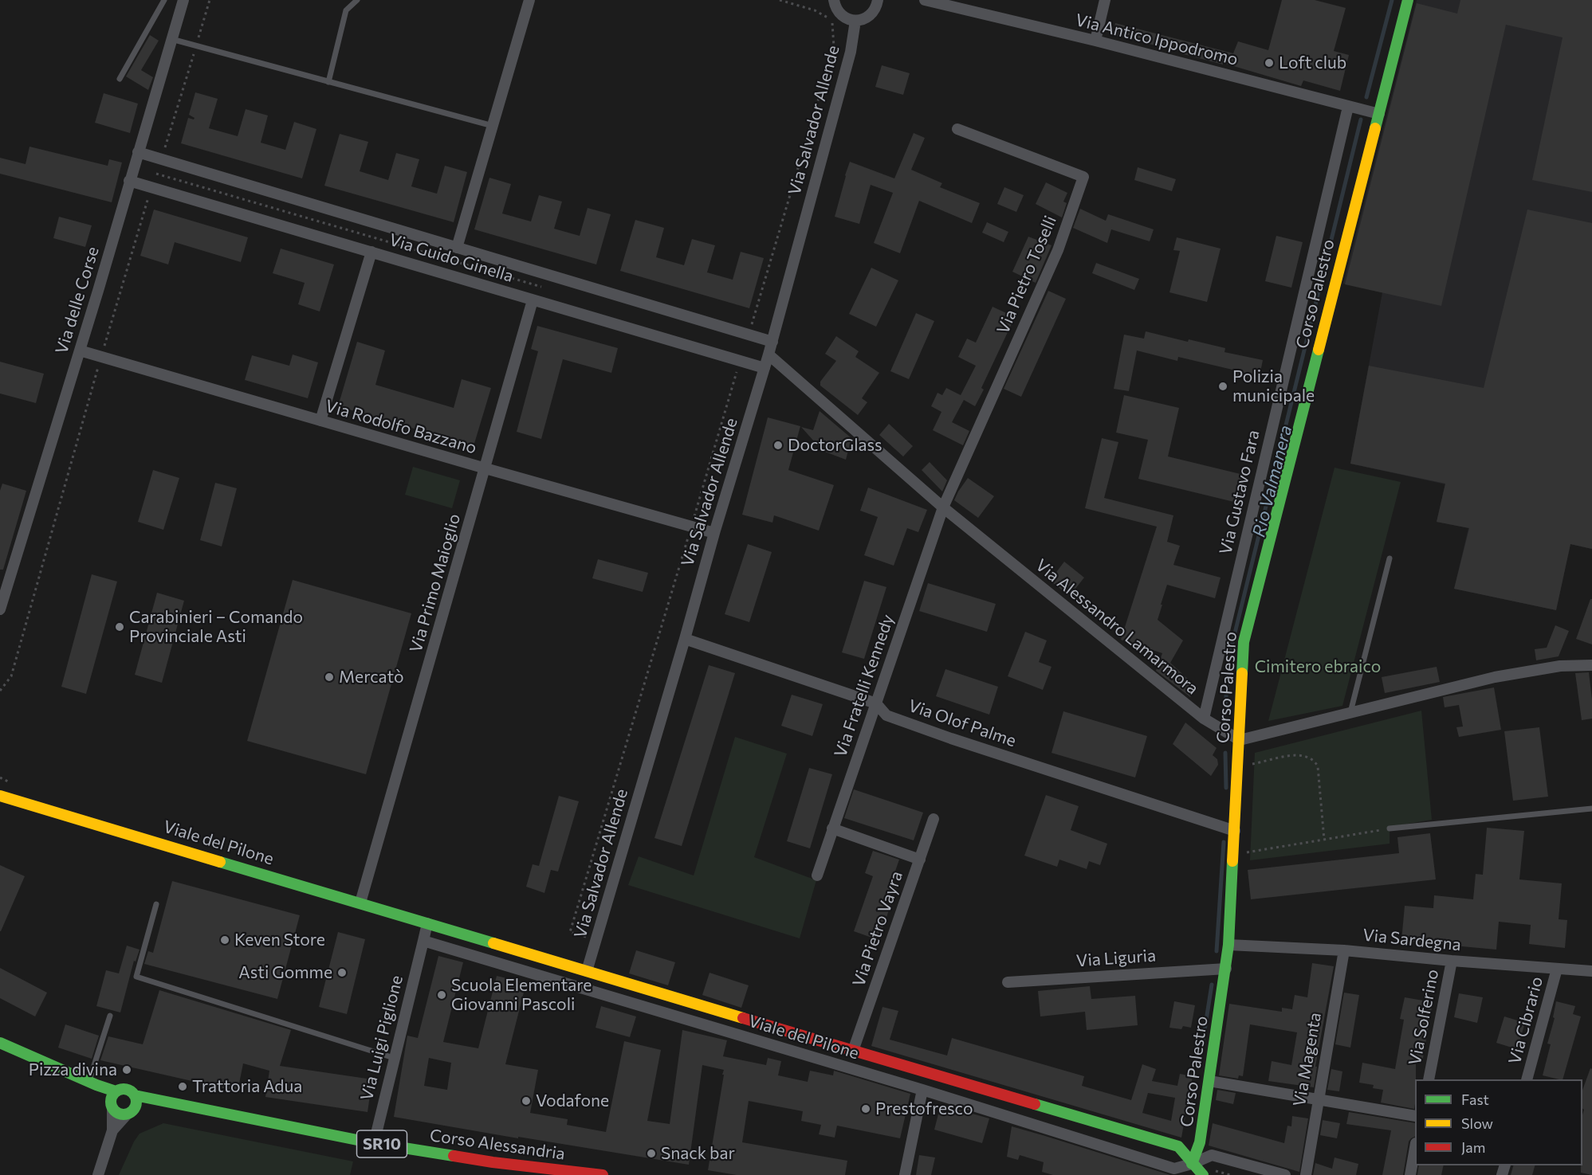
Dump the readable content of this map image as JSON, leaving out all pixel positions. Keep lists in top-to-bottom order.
{
  "streets": {
    "street": [
      "Via Antico Ippodromo",
      "Via Salvador Allende",
      "Via Guido Ginella",
      "Via Pietro Toselli",
      "Corso Palestro",
      "Via delle Corse",
      "Via Rodolfo Bazzano",
      "Via Gustavo Fara",
      "Via Primo Maioglio",
      "Via Alessandro Lamarmora",
      "Via Fratelli Kennedy",
      "Via Olof Palme",
      "Viale del Pilone",
      "Via Pietro Vayra",
      "Via Sardegna",
      "Via Liguria",
      "Via Solferino",
      "Via Cibrario",
      "Via Luigi Piglione",
      "Via Magenta",
      "SR10",
      "Corso Alessandria"
    ]
  },
  "crossings": [
    ["Via Antico Ippodromo", "Corso Palestro"],
    ["Via Antico Ippodromo", "Via Gustavo Fara"],
    ["Via Salvador Allende", "Via Guido Ginella"],
    ["Via Salvador Allende", "Via Rodolfo Bazzano"],
    ["Via Salvador Allende", "Via Alessandro Lamarmora"],
    ["Via Salvador Allende", "Via Olof Palme"],
    ["Via Salvador Allende", "Viale del Pilone"],
    ["Via Guido Ginella", "Via delle Corse"],
    ["Via Guido Ginella", "Via Primo Maioglio"],
    ["Via Pietro Toselli", "Via Alessandro Lamarmora"],
    ["Via Pietro Toselli", "Via Fratelli Kennedy"],
    ["Corso Palestro", "Via Alessandro Lamarmora"],
    ["Corso Palestro", "Via Olof Palme"],
    ["Corso Palestro", "Viale del Pilone"],
    ["Corso Palestro", "Via Sardegna"],
    ["Corso Palestro", "Via Liguria"],
    ["Via delle Corse", "Via Rodolfo Bazzano"],
    ["Via Rodolfo Bazzano", "Via Primo Maioglio"],
    ["Via Gustavo Fara", "Via Alessandro Lamarmora"],
    ["Via Primo Maioglio", "Viale del Pilone"],
    ["Via Alessandro Lamarmora", "Via Fratelli Kennedy"],
    ["Via Fratelli Kennedy", "Via Olof Palme"],
    ["Viale del Pilone", "Via Pietro Vayra"],
    ["Viale del Pilone", "Via Luigi Piglione"],
    ["Via Sardegna", "Via Solferino"],
    ["Via Sardegna", "Via Cibrario"],
    ["Via Sardegna", "Via Magenta"],
    ["Via Luigi Piglione", "Corso Alessandria"]
  ],
  "water": ["Rio Valmanera"],
  "parks": ["Cimitero ebraico"],
  "places": [
    "Loft club",
    "Polizia municipale",
    "DoctorGlass",
    "Carabinieri – Comando Provinciale Asti",
    "Mercatò",
    "Keven Store",
    "Asti Gomme",
    "Scuola Elementare Giovanni Pascoli",
    "Pizza divina",
    "Trattoria Adua",
    "Vodafone",
    "Prestofresco",
    "Snack bar"
  ],
  "legend": ["Fast", "Slow", "Jam"]
}
